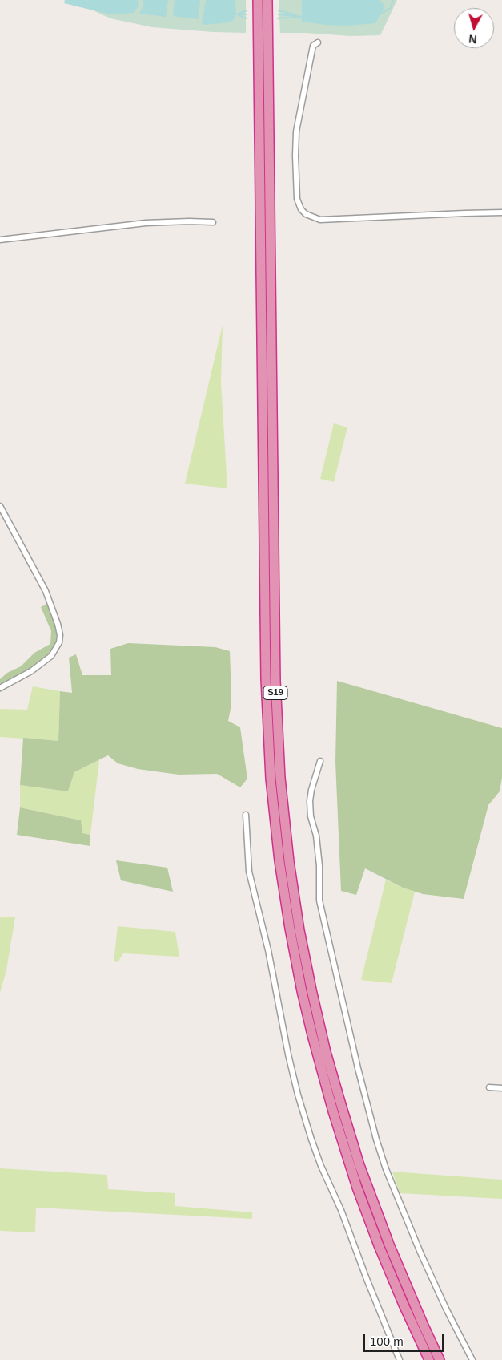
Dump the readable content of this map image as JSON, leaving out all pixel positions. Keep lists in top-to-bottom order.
{
  "streets": {
    "highway": ["S19"]
  },
  "scale_bar": "100 m",
  "north": "bottom"
}
